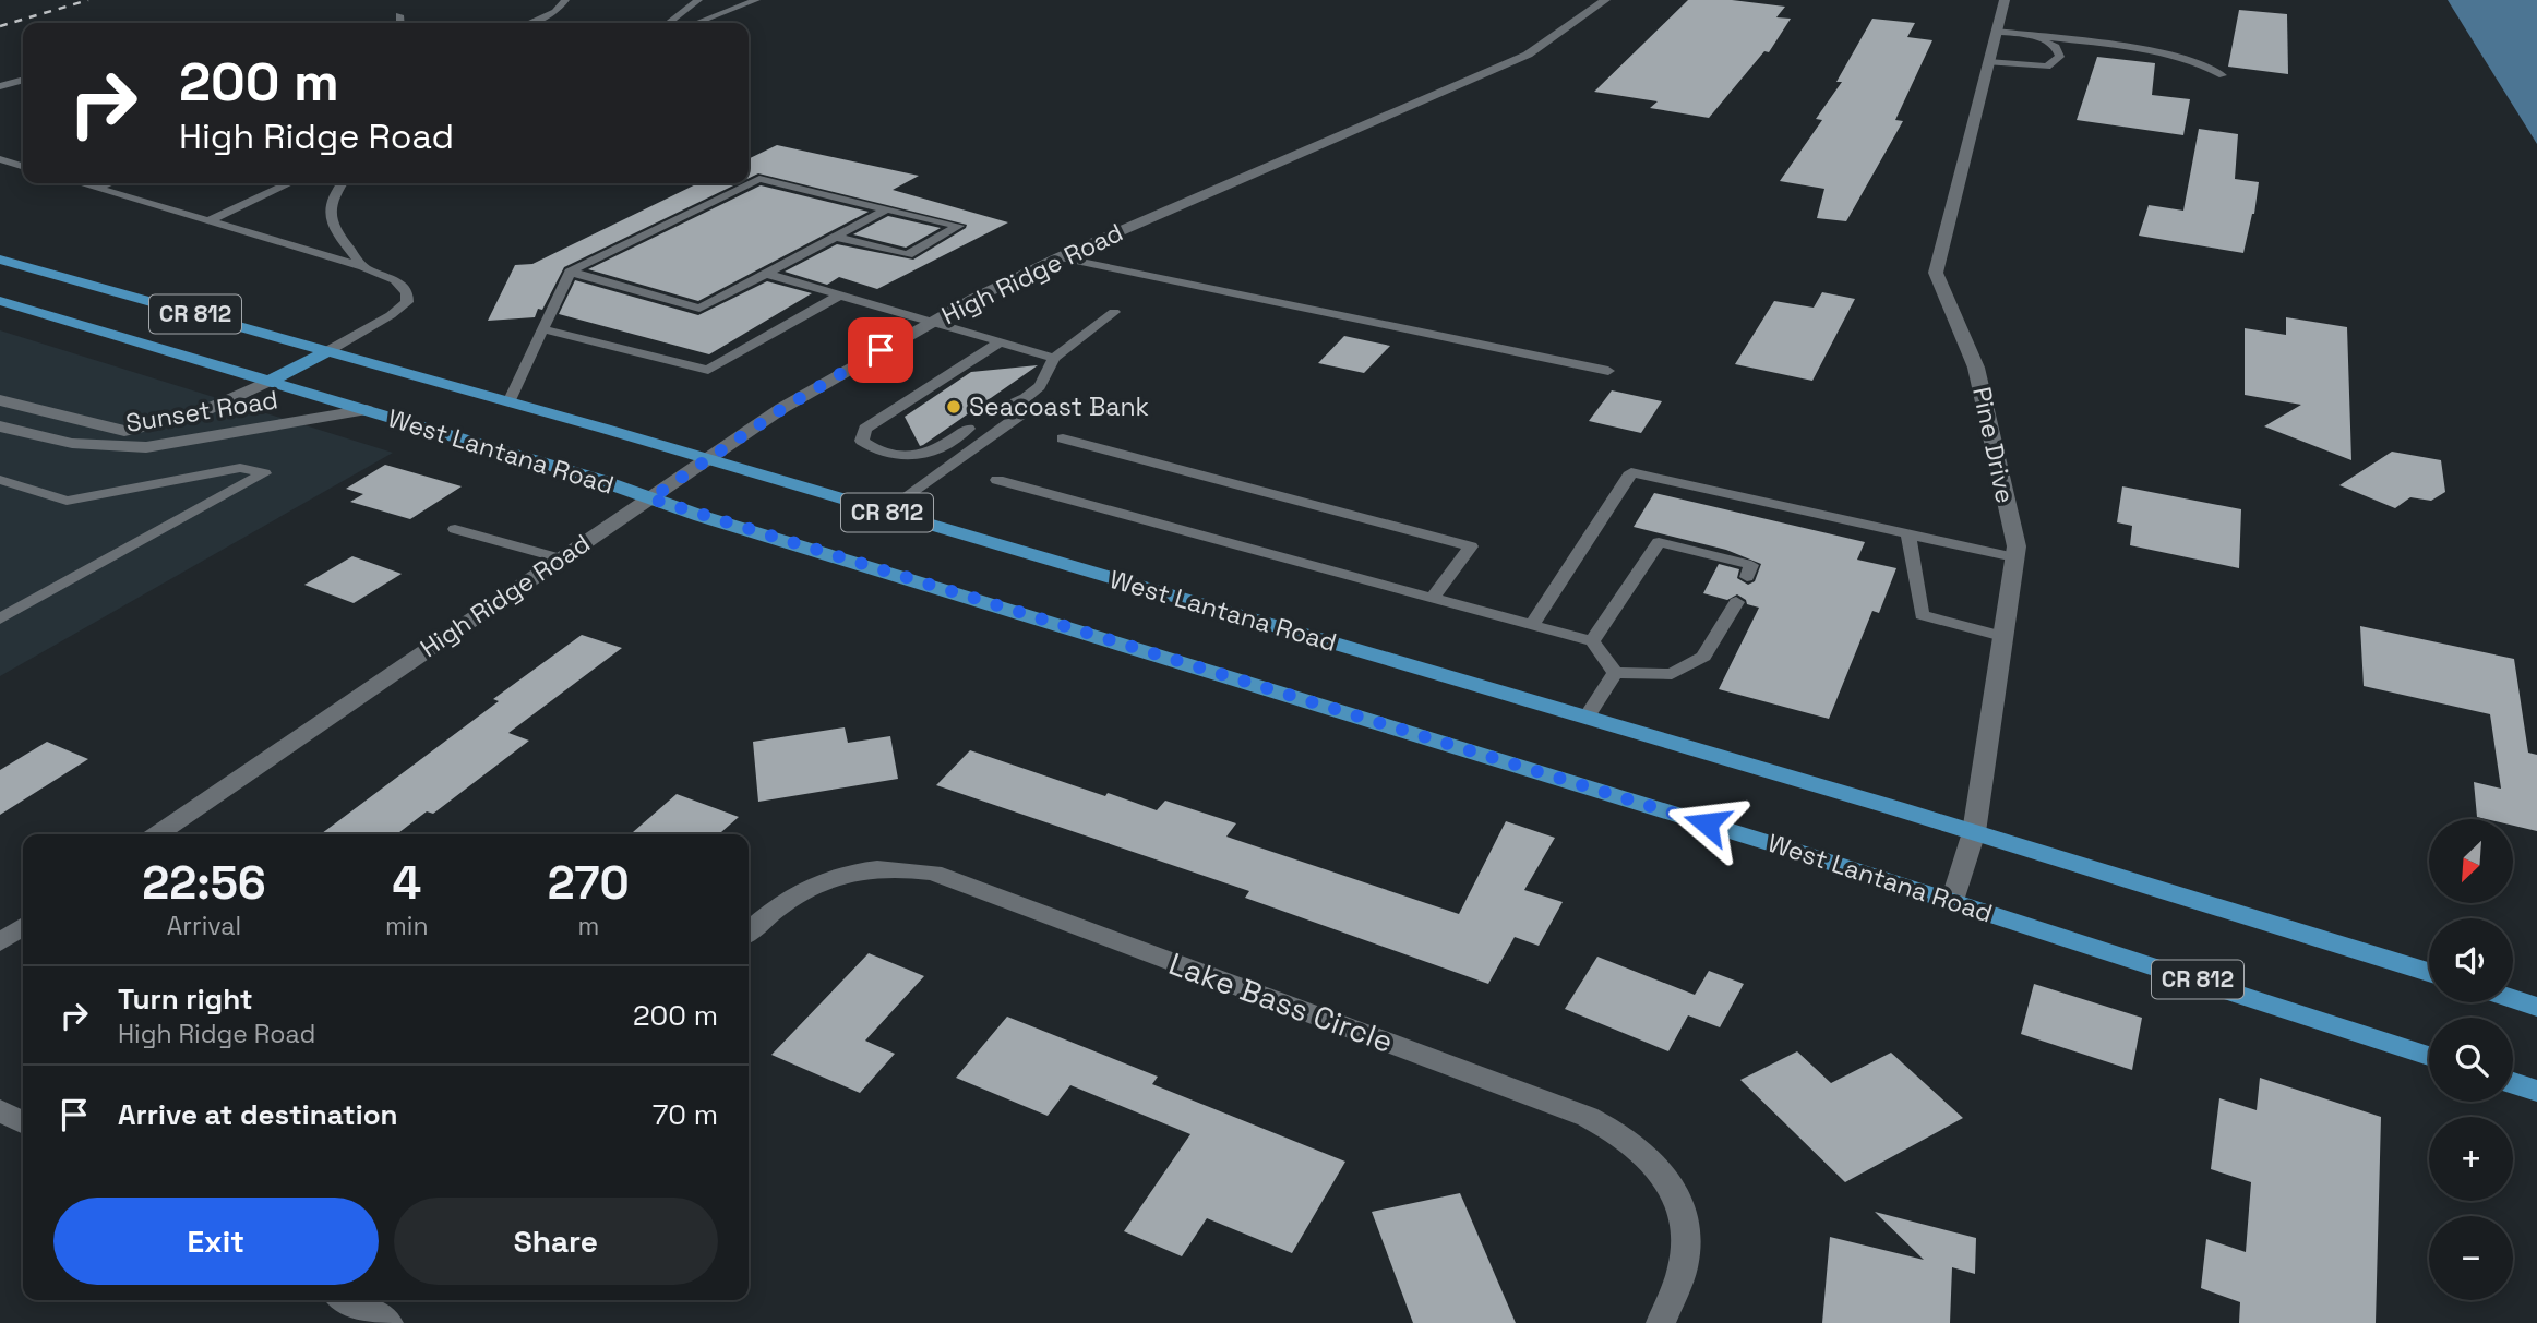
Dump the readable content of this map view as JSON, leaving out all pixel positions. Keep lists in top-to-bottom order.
{
  "streets": {
    "main road": ["CR 812", "West Lantana Road"],
    "street": [
      "High Ridge Road",
      "Sunset Road",
      "Pine Drive",
      "Lake Bass Circle"
    ]
  },
  "crossings": [
    ["High Ridge Road", "West Lantana Road"],
    ["Sunset Road", "West Lantana Road"],
    ["Pine Drive", "West Lantana Road"]
  ],
  "places": ["Seacoast Bank"],
  "north": "bottom left",
  "page": {
    "turn": ["200 m", "High Ridge Road"],
    "map_buttons": ["+", "−"],
    "eta": [
      "22:56",
      "Arrival",
      "4",
      "min",
      "270",
      "m"
    ],
    "list": [
      {
        "name": "Turn right",
        "note": "High Ridge Road",
        "value": "200 m"
      },
      {
        "name": "Arrive at destination",
        "value": "70 m"
      }
    ],
    "buttons": ["Exit", "Share"]
  }
}
